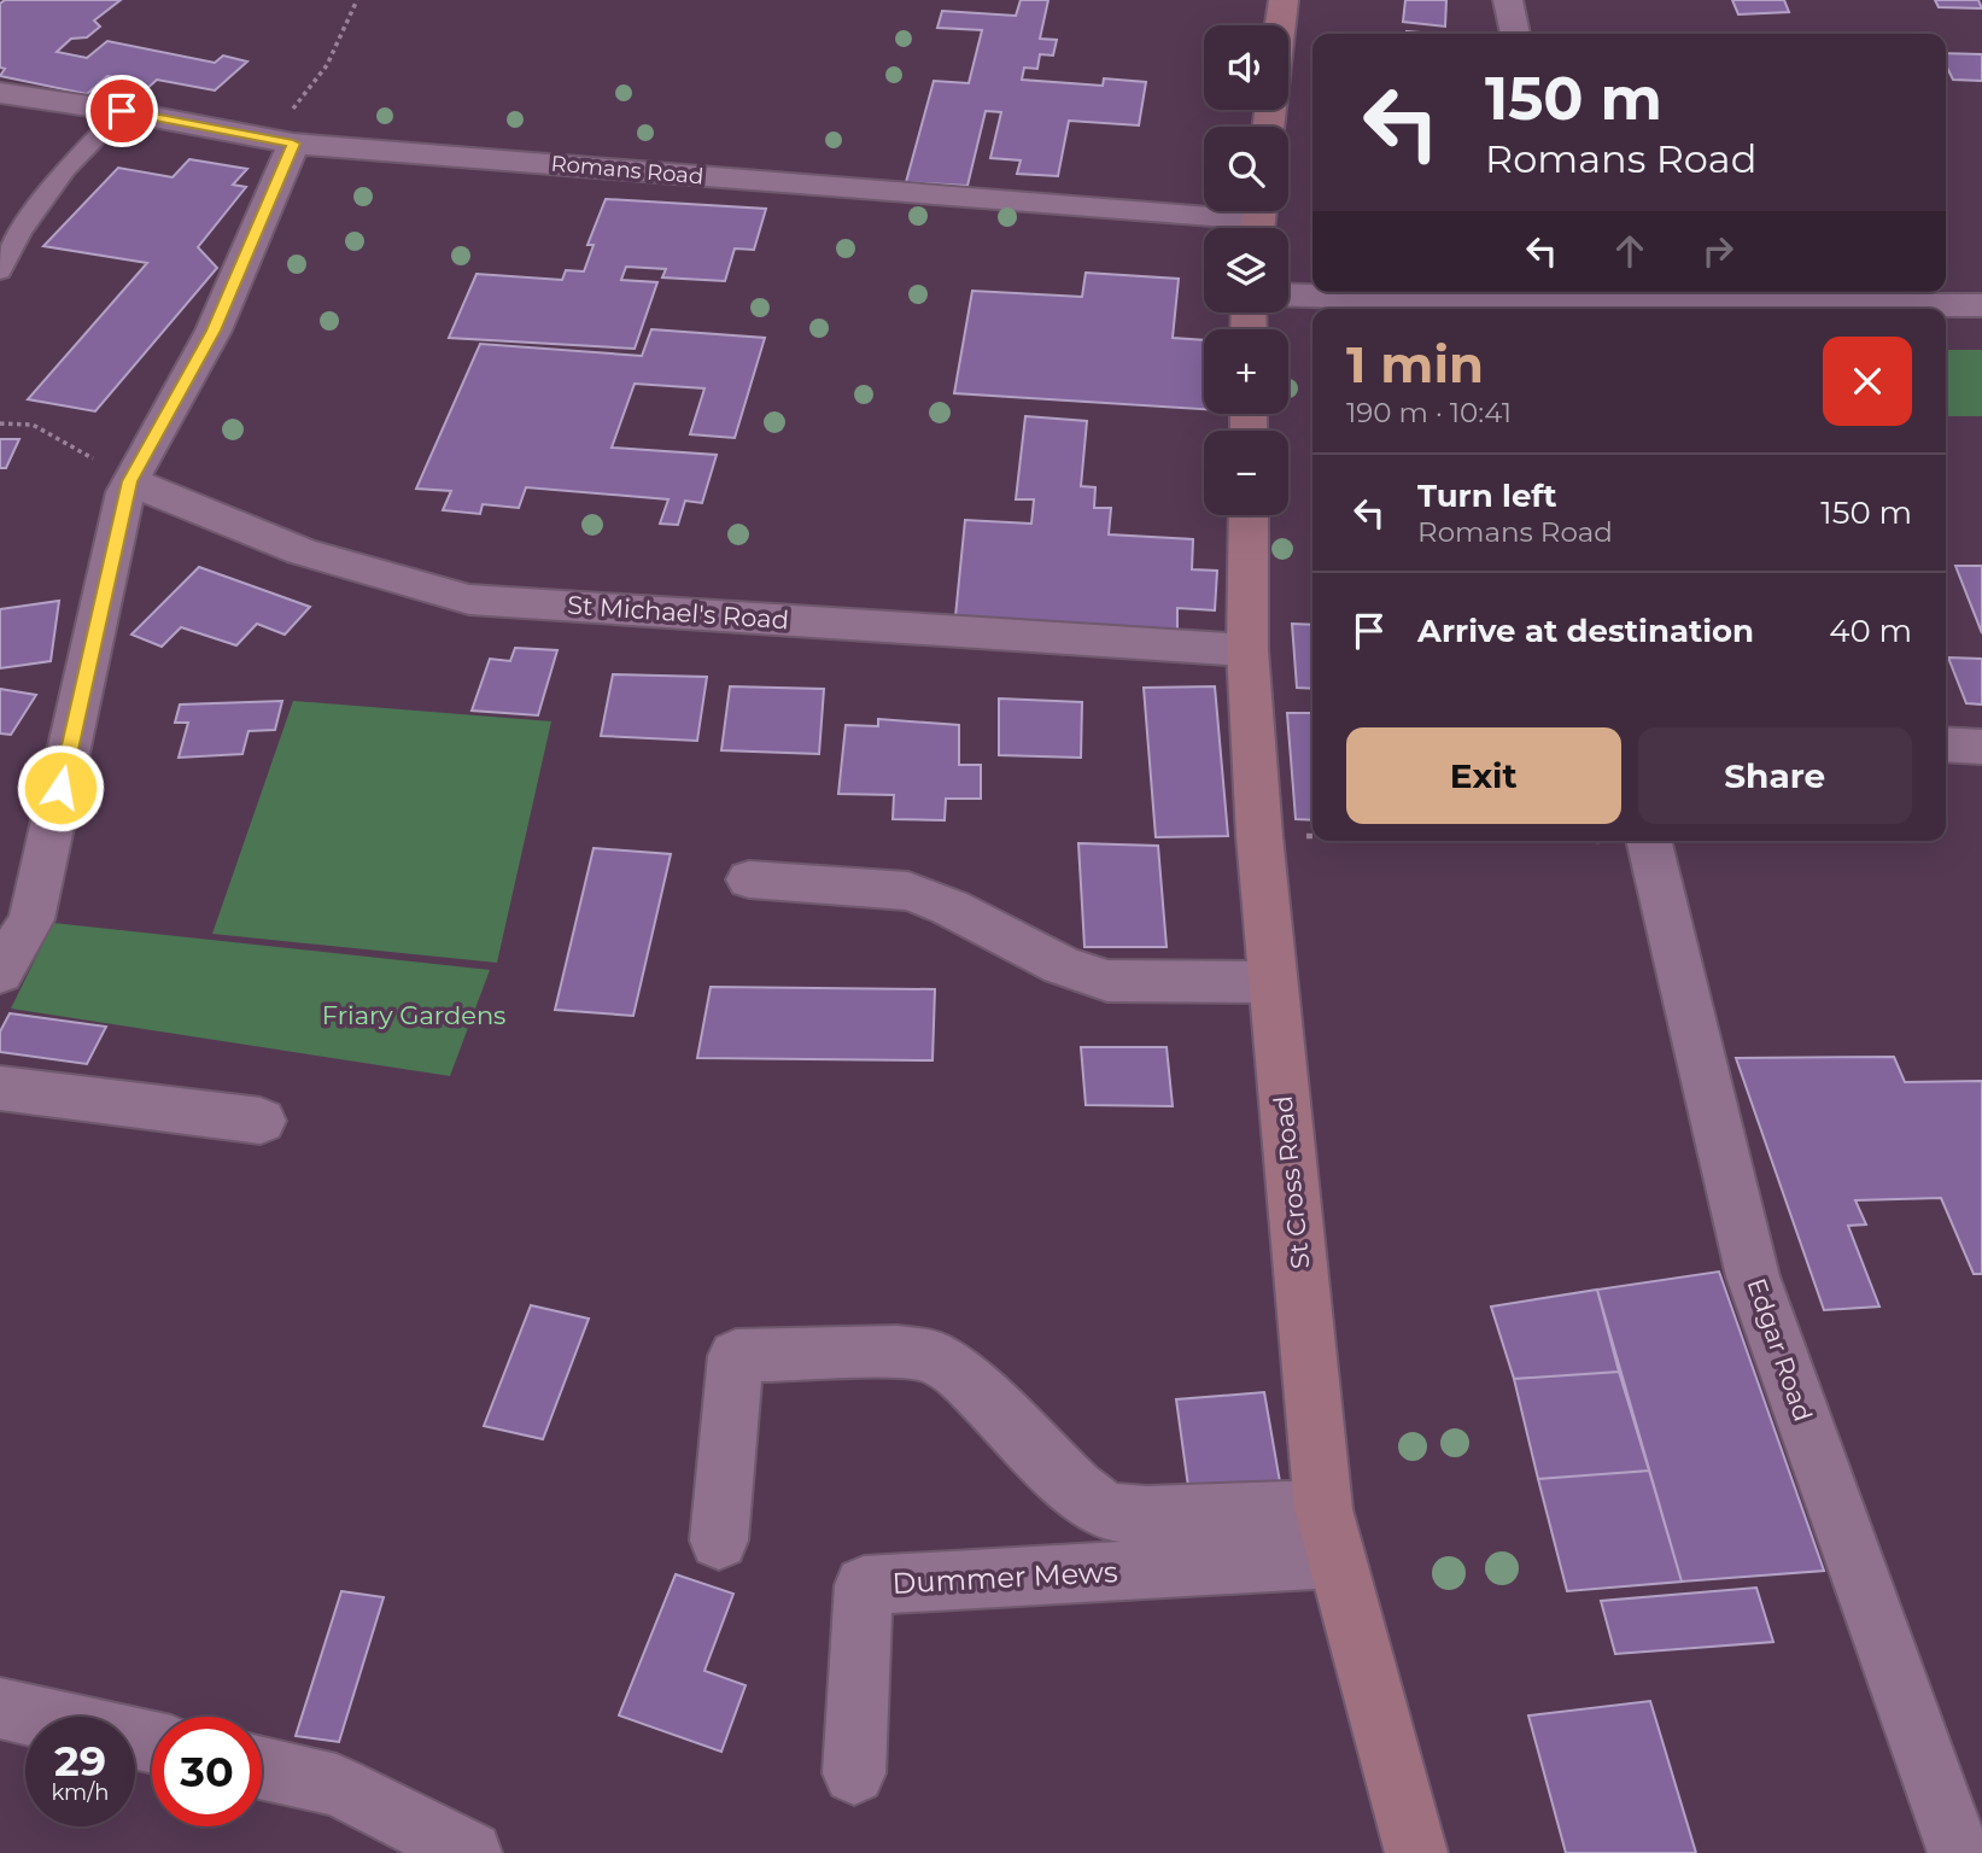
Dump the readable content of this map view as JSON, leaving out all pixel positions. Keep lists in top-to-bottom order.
{
  "streets": {
    "main road": ["St Cross Road"],
    "street": [
      "Romans Road",
      "St Michael's Road",
      "Edgar Road",
      "Dummer Mews"
    ]
  },
  "crossings": [
    ["St Michael's Road", "St Cross Road"],
    ["St Cross Road", "Dummer Mews"]
  ],
  "parks": ["Friary Gardens"],
  "page": {
    "map_buttons": ["+", "−"],
    "turn": ["150 m", "Romans Road"],
    "heading": ["1 min", "190 m · 10:41"],
    "list": [
      {
        "name": "Turn left",
        "note": "Romans Road",
        "value": "150 m"
      },
      {
        "name": "Arrive at destination",
        "value": "40 m"
      }
    ],
    "buttons": ["Exit", "Share"],
    "speed": "29 km/h",
    "limit": "30"
  }
}
